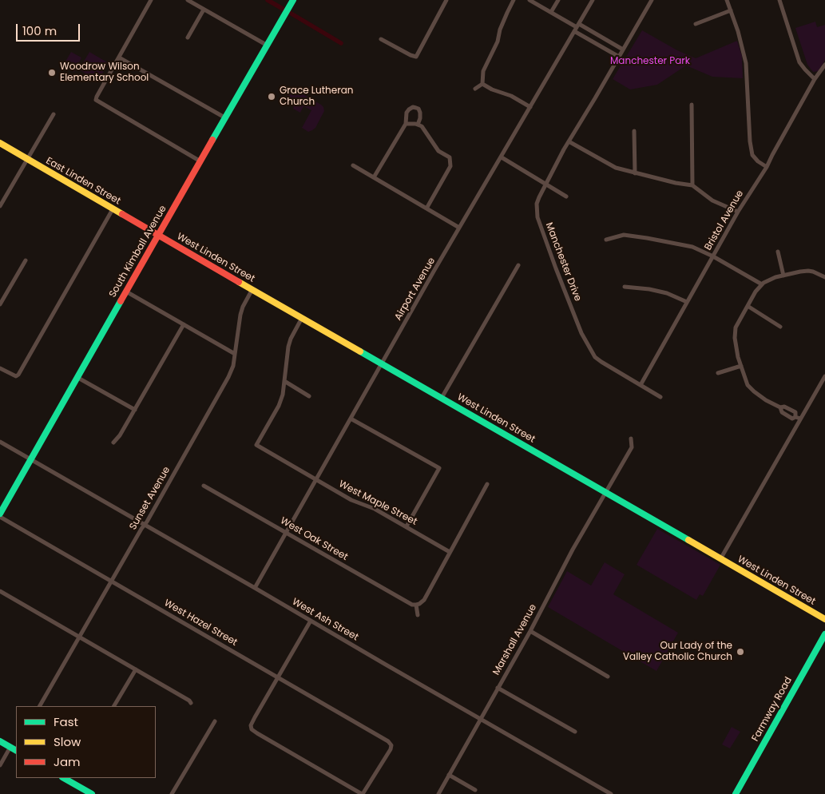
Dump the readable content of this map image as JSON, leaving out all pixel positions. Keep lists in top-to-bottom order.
{
  "streets": {
    "street": [
      "East Linden Street",
      "Bristol Avenue",
      "South Kimball Avenue",
      "West Linden Street",
      "Manchester Drive",
      "Airport Avenue",
      "Sunset Avenue",
      "West Maple Street",
      "West Oak Street",
      "West Ash Street",
      "West Hazel Street",
      "Marshall Avenue",
      "Farmway Road"
    ]
  },
  "crossings": [
    ["East Linden Street", "South Kimball Avenue"],
    ["East Linden Street", "West Linden Street"],
    ["Bristol Avenue", "Manchester Drive"],
    ["South Kimball Avenue", "West Linden Street"],
    ["South Kimball Avenue", "West Ash Street"],
    ["West Linden Street", "Airport Avenue"],
    ["West Linden Street", "Sunset Avenue"],
    ["West Linden Street", "Marshall Avenue"],
    ["Airport Avenue", "West Maple Street"],
    ["Airport Avenue", "West Oak Street"],
    ["Airport Avenue", "West Ash Street"],
    ["Sunset Avenue", "West Ash Street"],
    ["Sunset Avenue", "West Hazel Street"],
    ["West Ash Street", "Marshall Avenue"]
  ],
  "parks": ["Manchester Park"],
  "places": ["Woodrow Wilson Elementary School", "Grace Lutheran Church", "Our Lady of the Valley Catholic Church"],
  "legend": ["Fast", "Slow", "Jam"],
  "scale_bar": "100 m"
}
